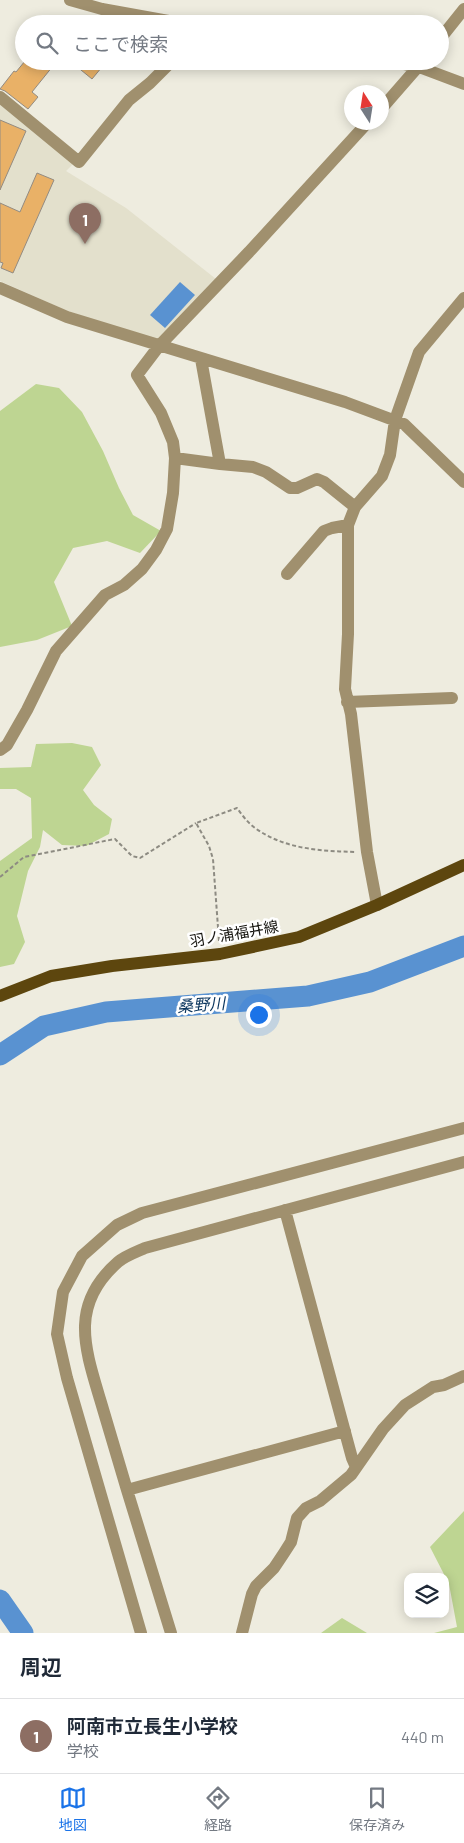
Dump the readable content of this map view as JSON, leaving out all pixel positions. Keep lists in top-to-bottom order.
{
  "streets": {
    "main road": ["羽ノ浦福井線"]
  },
  "water": ["桑野川"],
  "north": "top",
  "page": {
    "search": "ここで検索",
    "pins": "1",
    "heading": "周辺",
    "list": [
      {
        "mark": "1",
        "name": "阿南市立長生小学校",
        "note": "学校",
        "value": "440 m"
      }
    ],
    "nav": ["地図", "経路", "保存済み"]
  }
}
